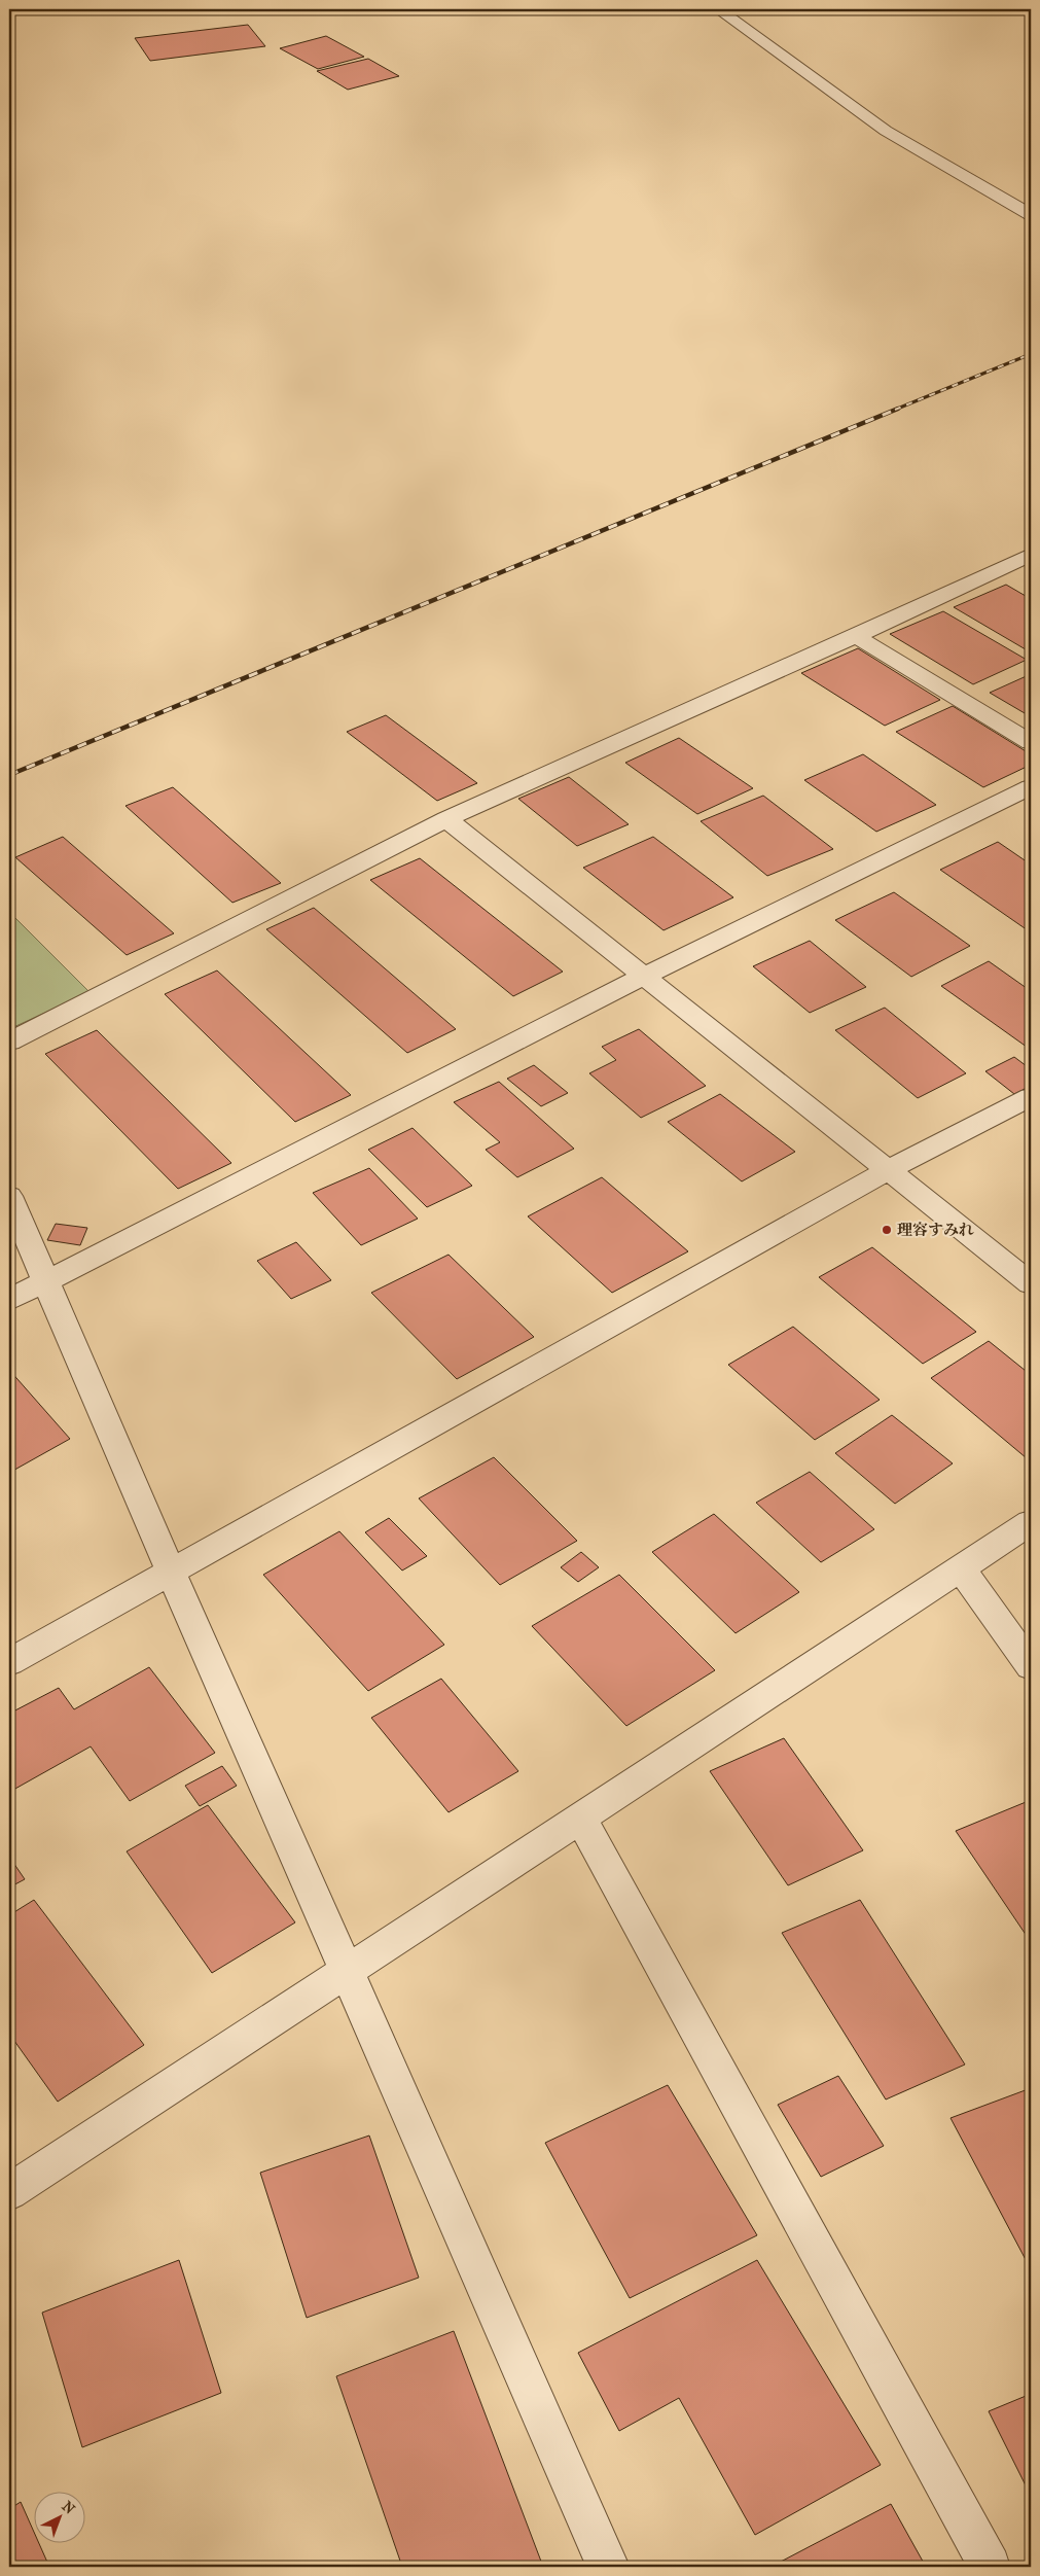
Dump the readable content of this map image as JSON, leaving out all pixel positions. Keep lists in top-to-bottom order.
{
  "places": ["理容すみれ"],
  "north": "top right"
}
